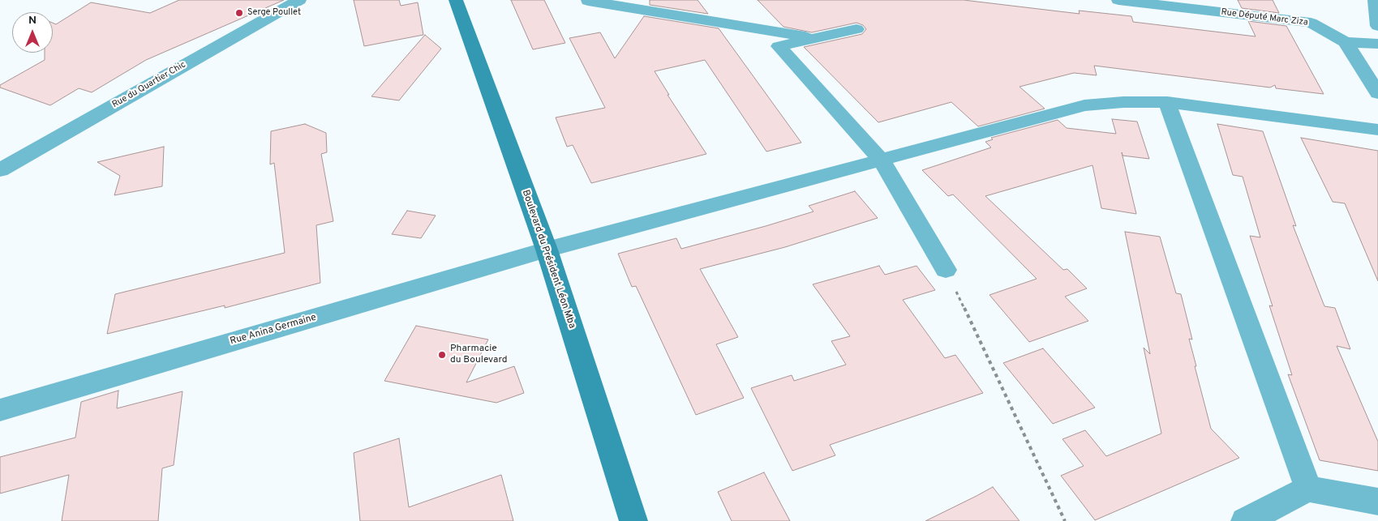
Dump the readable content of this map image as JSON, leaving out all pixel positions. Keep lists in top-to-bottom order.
{
  "streets": {
    "street": [
      "Rue Député Marc Ziza",
      "Rue du Quartier Chic",
      "Boulevard du Président Léon Mba",
      "Rue Anina Germaine"
    ]
  },
  "crossings": [
    ["Boulevard du Président Léon Mba", "Rue Anina Germaine"]
  ],
  "places": ["Serge Poullet", "Pharmacie du Boulevard"],
  "north": "top"
}
